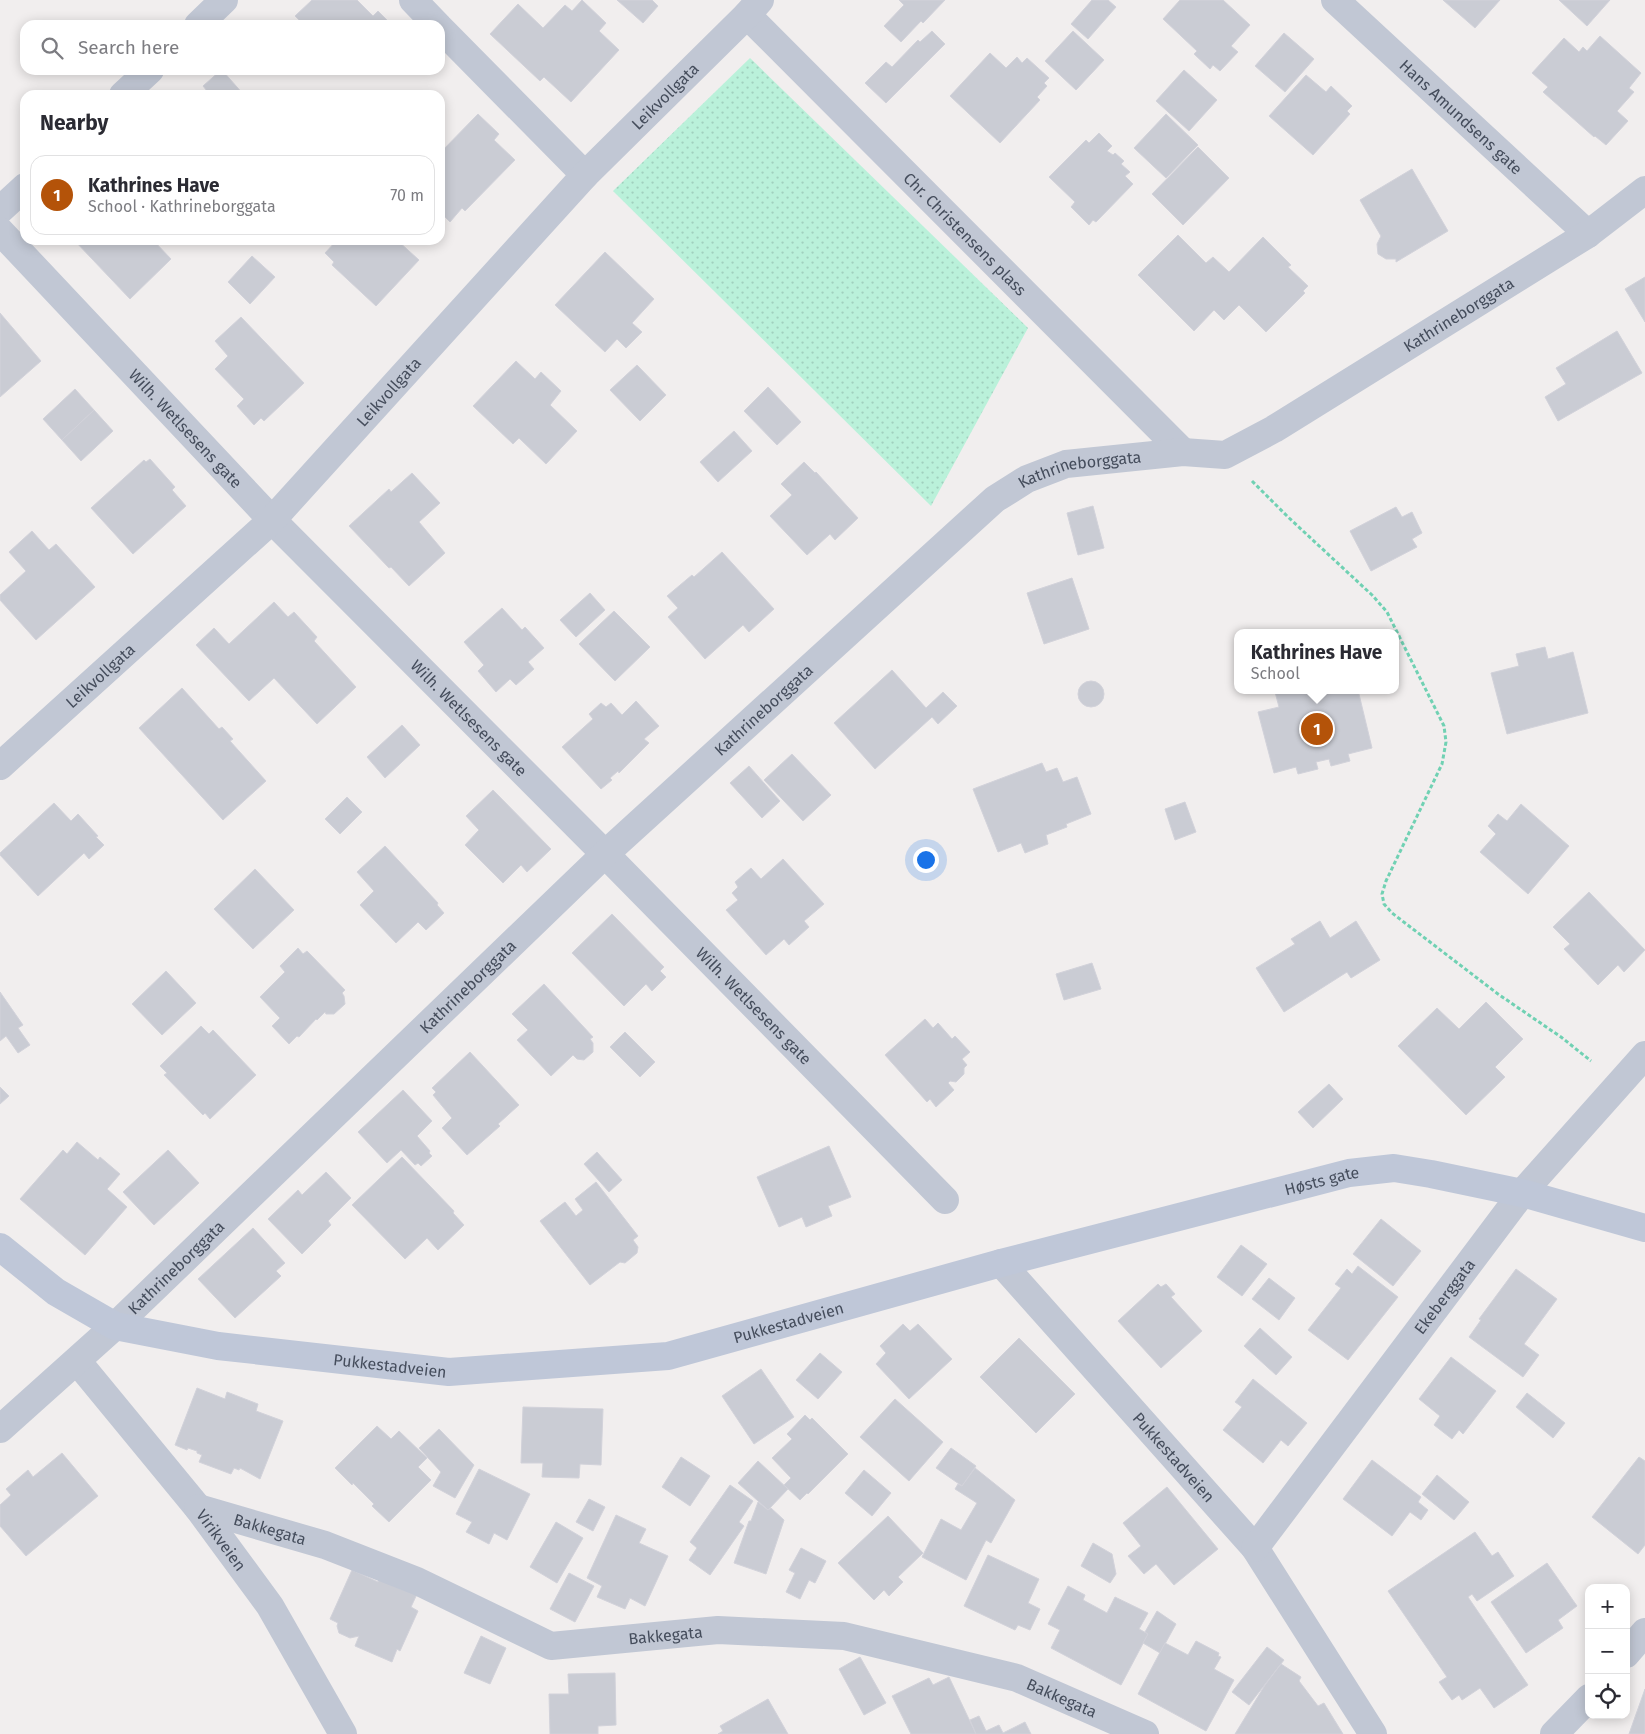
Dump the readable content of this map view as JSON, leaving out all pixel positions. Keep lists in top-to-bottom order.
{
  "streets": {
    "main road": ["Høsts gate", "Pukkestadveien"],
    "street": [
      "Leikvollgata",
      "Hans Amundsens gate",
      "Chr. Christensens plass",
      "Kathrineborggata",
      "Wilh. Wetlsesens gate",
      "Ekeberggata",
      "Bakkegata",
      "Virikveien"
    ]
  },
  "crossings": [
    ["Leikvollgata", "Chr. Christensens plass"],
    ["Leikvollgata", "Wilh. Wetlsesens gate"],
    ["Hans Amundsens gate", "Kathrineborggata"],
    ["Chr. Christensens plass", "Kathrineborggata"],
    ["Kathrineborggata", "Wilh. Wetlsesens gate"],
    ["Kathrineborggata", "Pukkestadveien"],
    ["Kathrineborggata", "Virikveien"],
    ["Høsts gate", "Ekeberggata"],
    ["Høsts gate", "Pukkestadveien"],
    ["Ekeberggata", "Pukkestadveien"],
    ["Bakkegata", "Virikveien"]
  ],
  "page": {
    "search": "Search here",
    "heading": "Nearby",
    "list": [
      {
        "mark": "1",
        "name": "Kathrines Have",
        "note": "School · Kathrineborggata",
        "value": "70 m"
      }
    ],
    "popup": ["Kathrines Have", "School"],
    "pins": "1",
    "map_buttons": ["+", "−"]
  }
}
